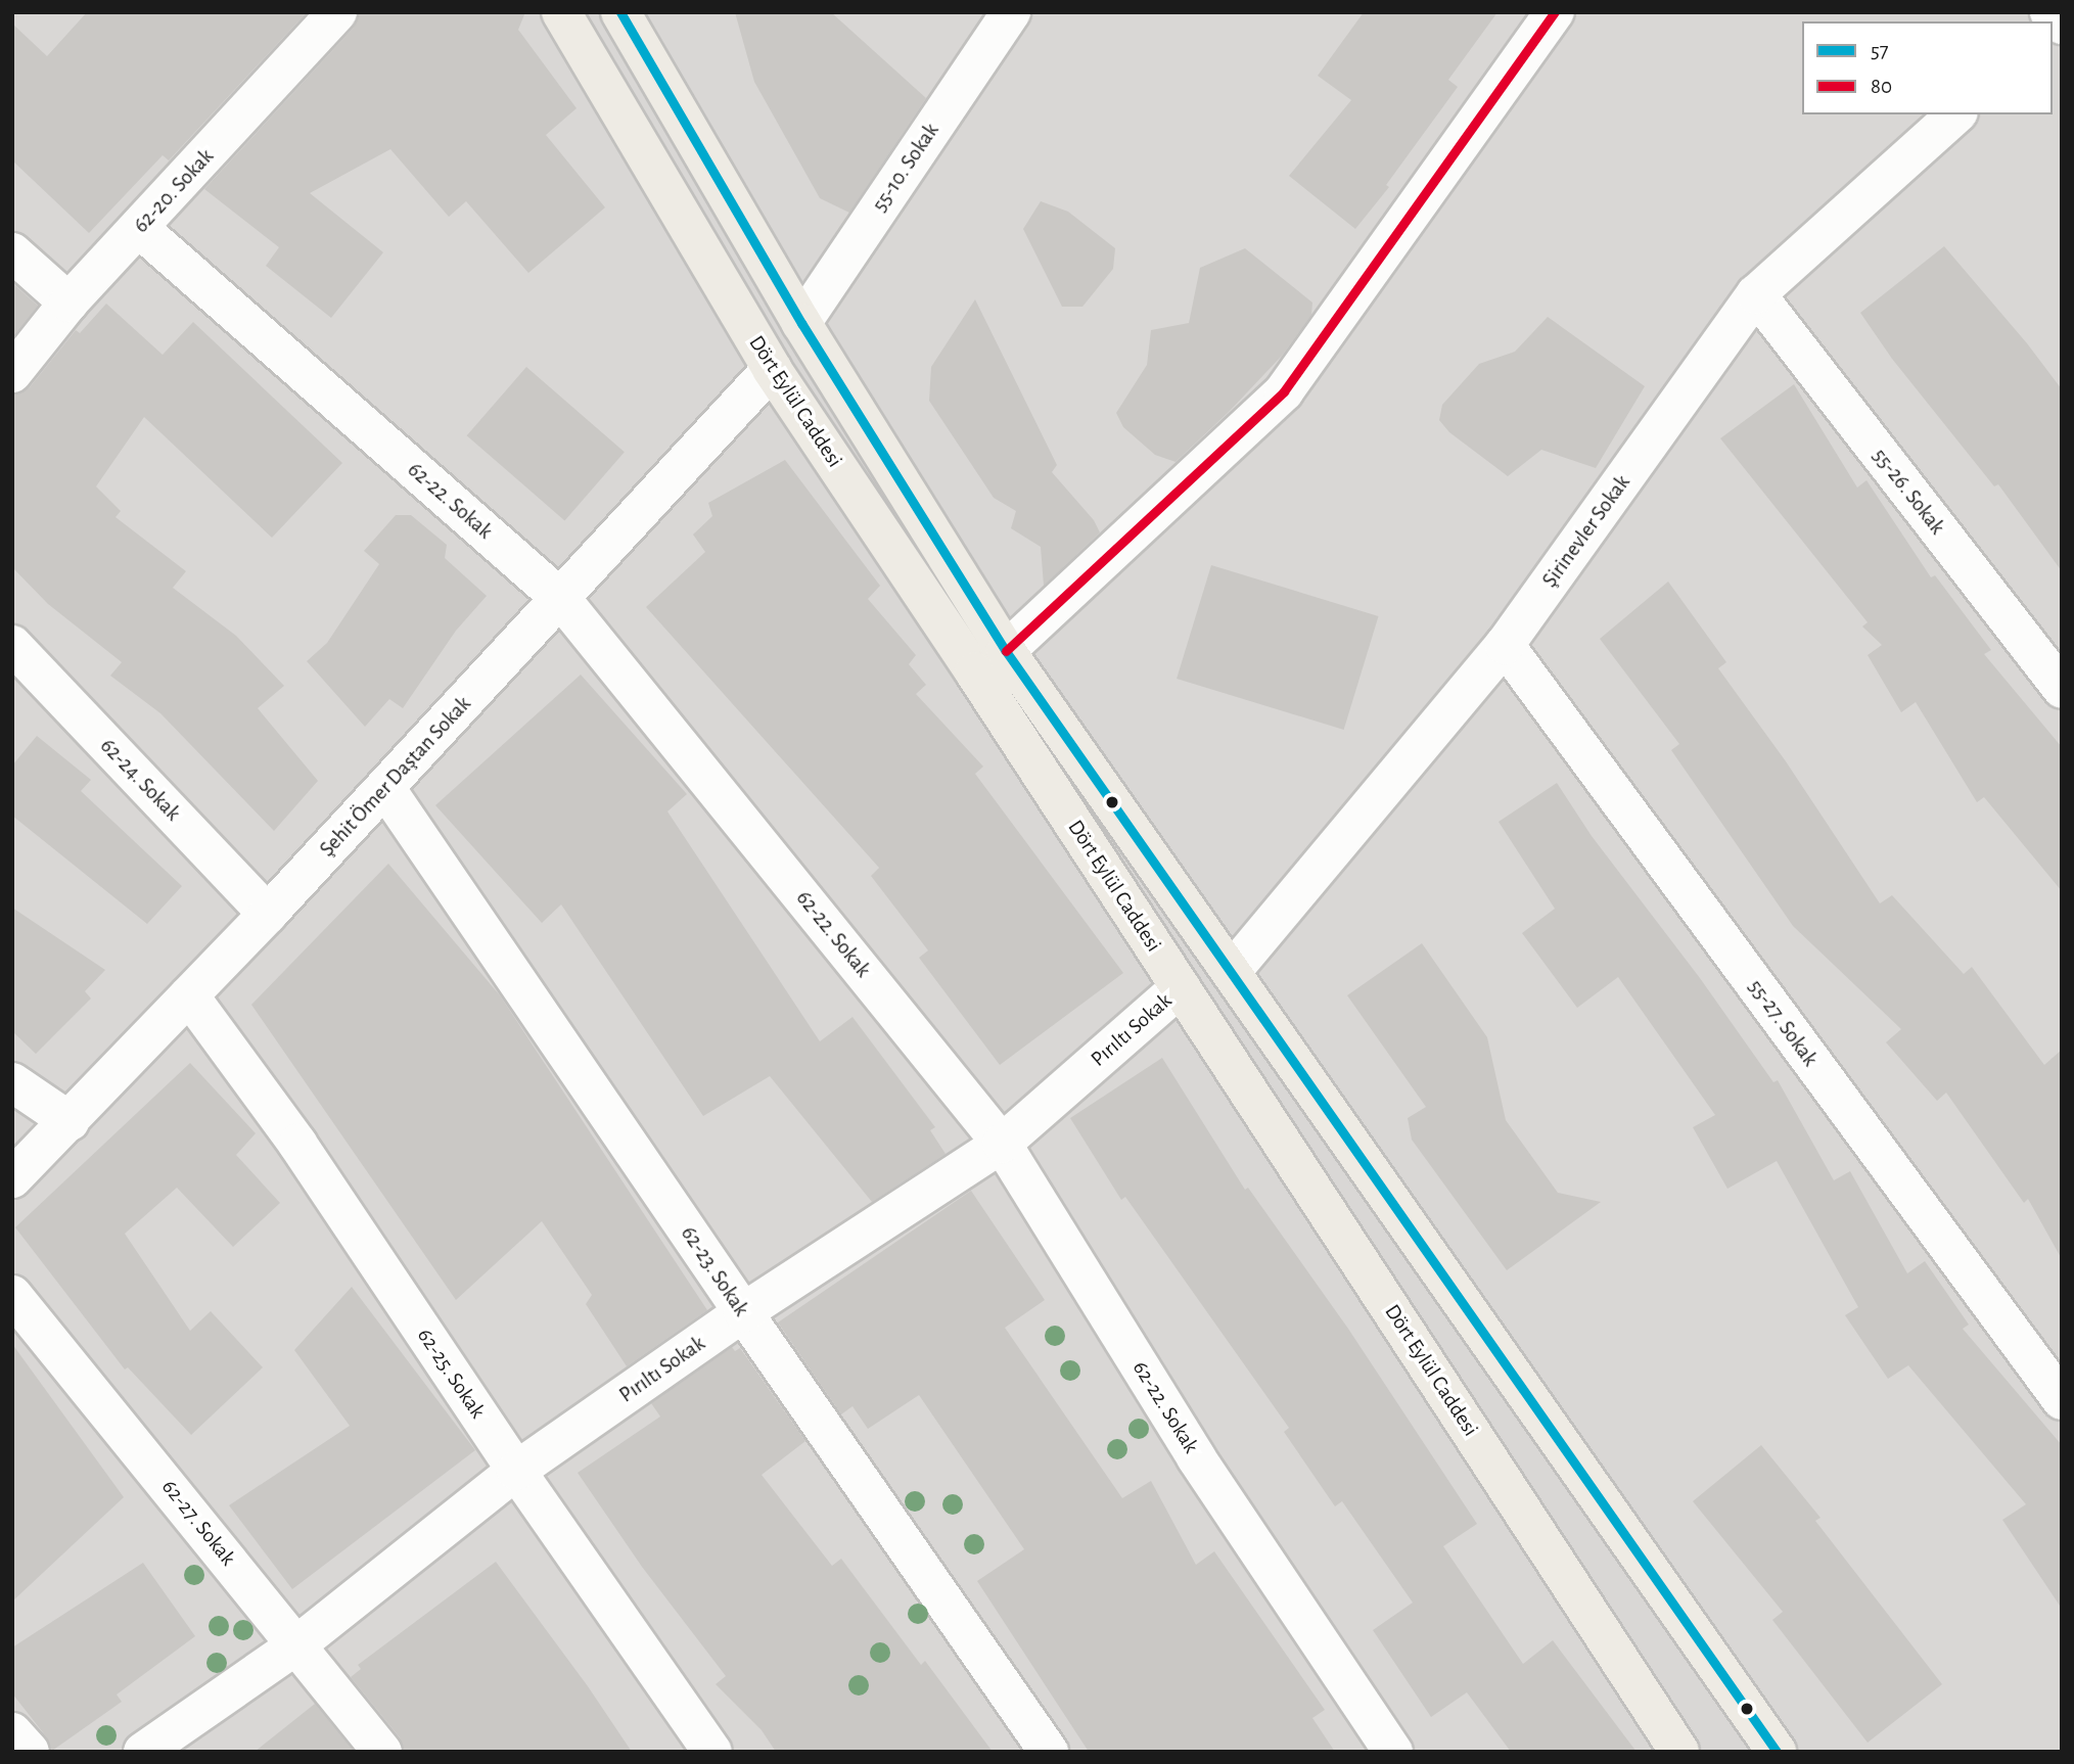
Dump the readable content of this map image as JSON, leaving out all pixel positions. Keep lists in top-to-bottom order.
{
  "streets": {
    "main road": ["Dört Eylül Caddesi"],
    "street": [
      "55-10. Sokak",
      "62-20. Sokak",
      "55-26. Sokak",
      "62-22. Sokak",
      "Şirinevler Sokak",
      "Şehit Ömer Daştan Sokak",
      "62-24. Sokak",
      "55-27. Sokak",
      "Pırıltı Sokak",
      "62-23. Sokak",
      "62-25. Sokak",
      "62-27. Sokak"
    ]
  },
  "crossings": [
    ["55-10. Sokak", "Dört Eylül Caddesi"],
    ["62-20. Sokak", "62-22. Sokak"],
    ["Dört Eylül Caddesi", "Şirinevler Sokak"],
    ["Dört Eylül Caddesi", "Şehit Ömer Daştan Sokak"],
    ["Dört Eylül Caddesi", "Pırıltı Sokak"],
    ["55-26. Sokak", "Şirinevler Sokak"],
    ["62-22. Sokak", "Şehit Ömer Daştan Sokak"],
    ["62-22. Sokak", "Pırıltı Sokak"],
    ["Şirinevler Sokak", "55-27. Sokak"],
    ["Şehit Ömer Daştan Sokak", "62-24. Sokak"],
    ["Şehit Ömer Daştan Sokak", "62-23. Sokak"],
    ["Şehit Ömer Daştan Sokak", "62-25. Sokak"],
    ["Pırıltı Sokak", "62-23. Sokak"],
    ["Pırıltı Sokak", "62-25. Sokak"],
    ["Pırıltı Sokak", "62-27. Sokak"]
  ],
  "lines": ["transit line 57", "transit line 80"],
  "legend": ["57", "80"]
}
